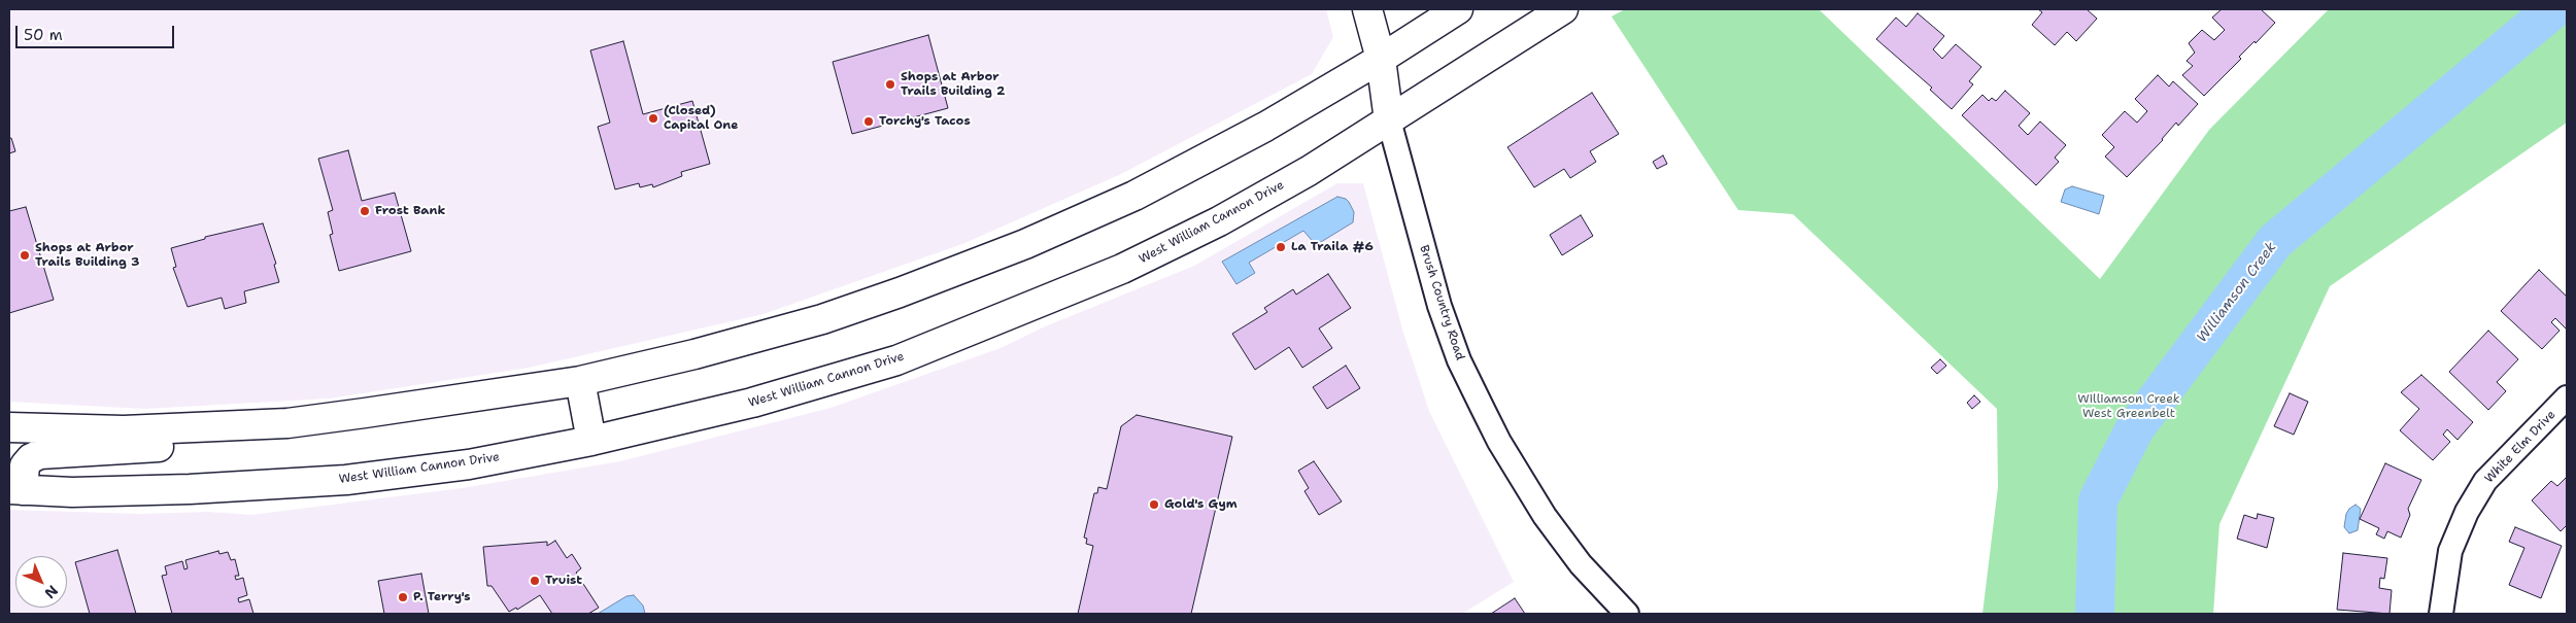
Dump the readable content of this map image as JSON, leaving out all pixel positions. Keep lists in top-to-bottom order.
{
  "streets": {
    "main road": ["West William Cannon Drive", "Brush Country Road"],
    "street": ["White Elm Drive"]
  },
  "crossings": [
    ["West William Cannon Drive", "Brush Country Road"]
  ],
  "water": ["Williamson Creek"],
  "parks": ["Williamson Creek West Greenbelt"],
  "places": [
    "Shops at Arbor Trails Building 2",
    "(Closed) Capital One",
    "Torchy's Tacos",
    "Frost Bank",
    "La Traila #6",
    "Shops at Arbor Trails Building 3",
    "Gold's Gym",
    "Truist",
    "P. Terry's"
  ],
  "scale_bar": "50 m",
  "north": "bottom right"
}
